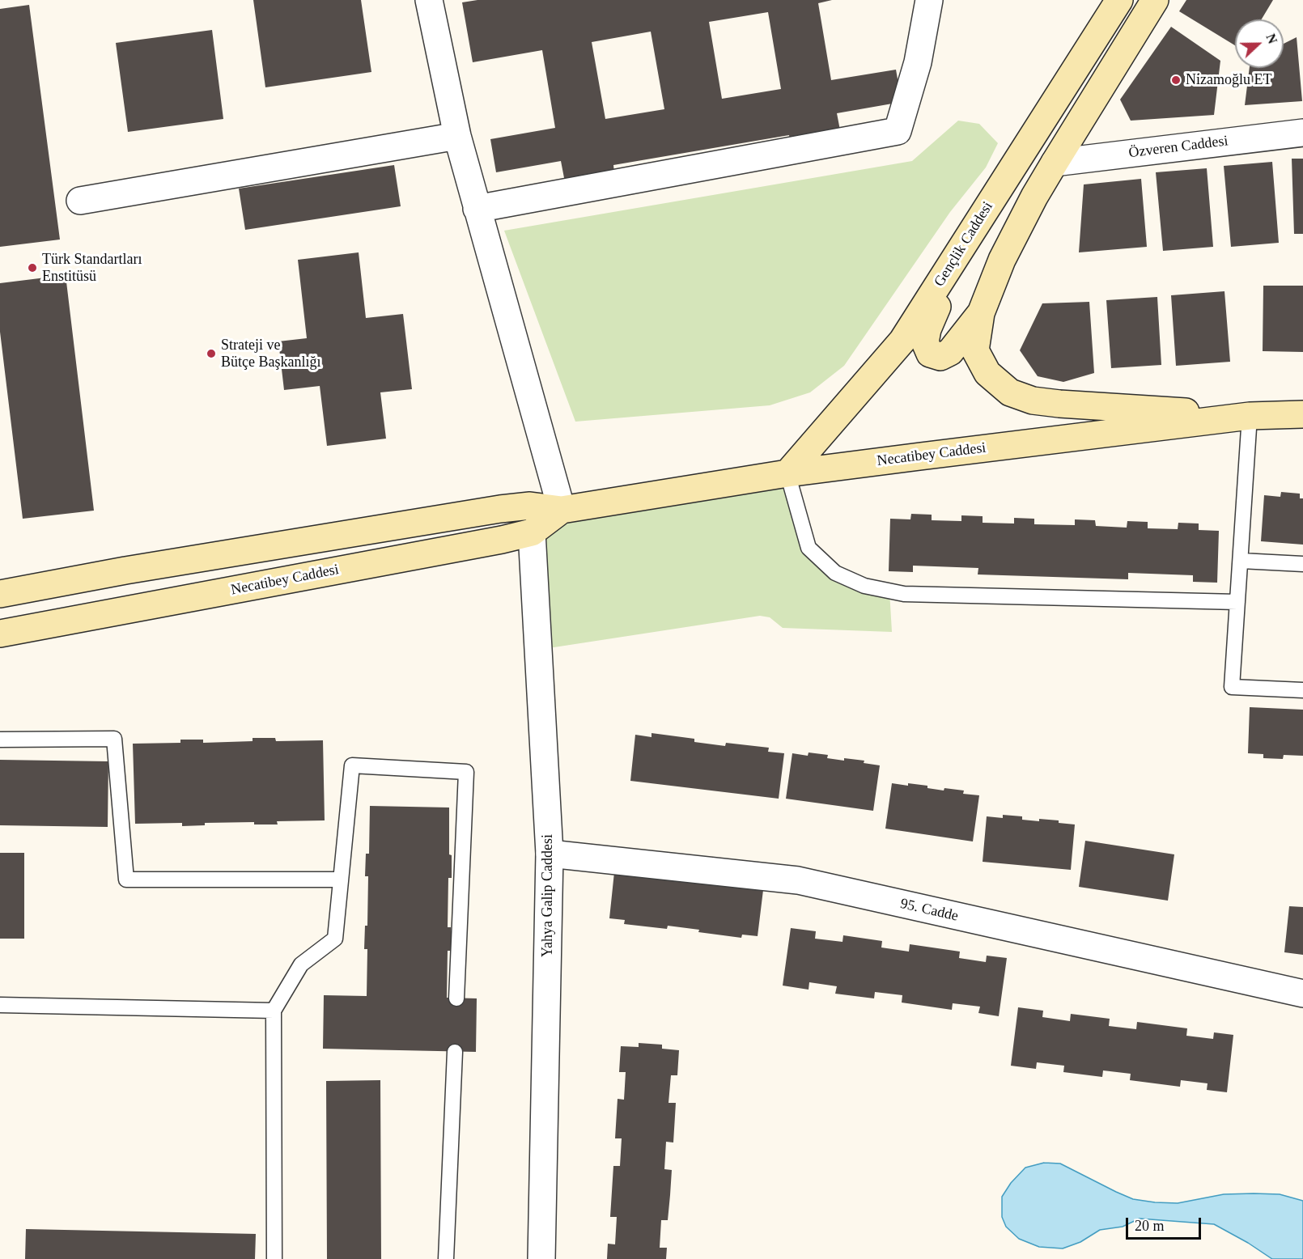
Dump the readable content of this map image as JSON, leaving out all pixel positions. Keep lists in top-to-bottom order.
{
  "streets": {
    "main road": ["Gençlik Caddesi", "Necatibey Caddesi"],
    "street": ["Özveren Caddesi", "Yahya Galip Caddesi", "95. Cadde"]
  },
  "crossings": [
    ["Gençlik Caddesi", "Necatibey Caddesi"],
    ["Necatibey Caddesi", "Yahya Galip Caddesi"],
    ["Yahya Galip Caddesi", "95. Cadde"]
  ],
  "places": ["Nizamoğlu ET", "Türk Standartları Enstitüsü", "Strateji ve Bütçe Başkanlığı"],
  "scale_bar": "20 m",
  "north": "right"
}
